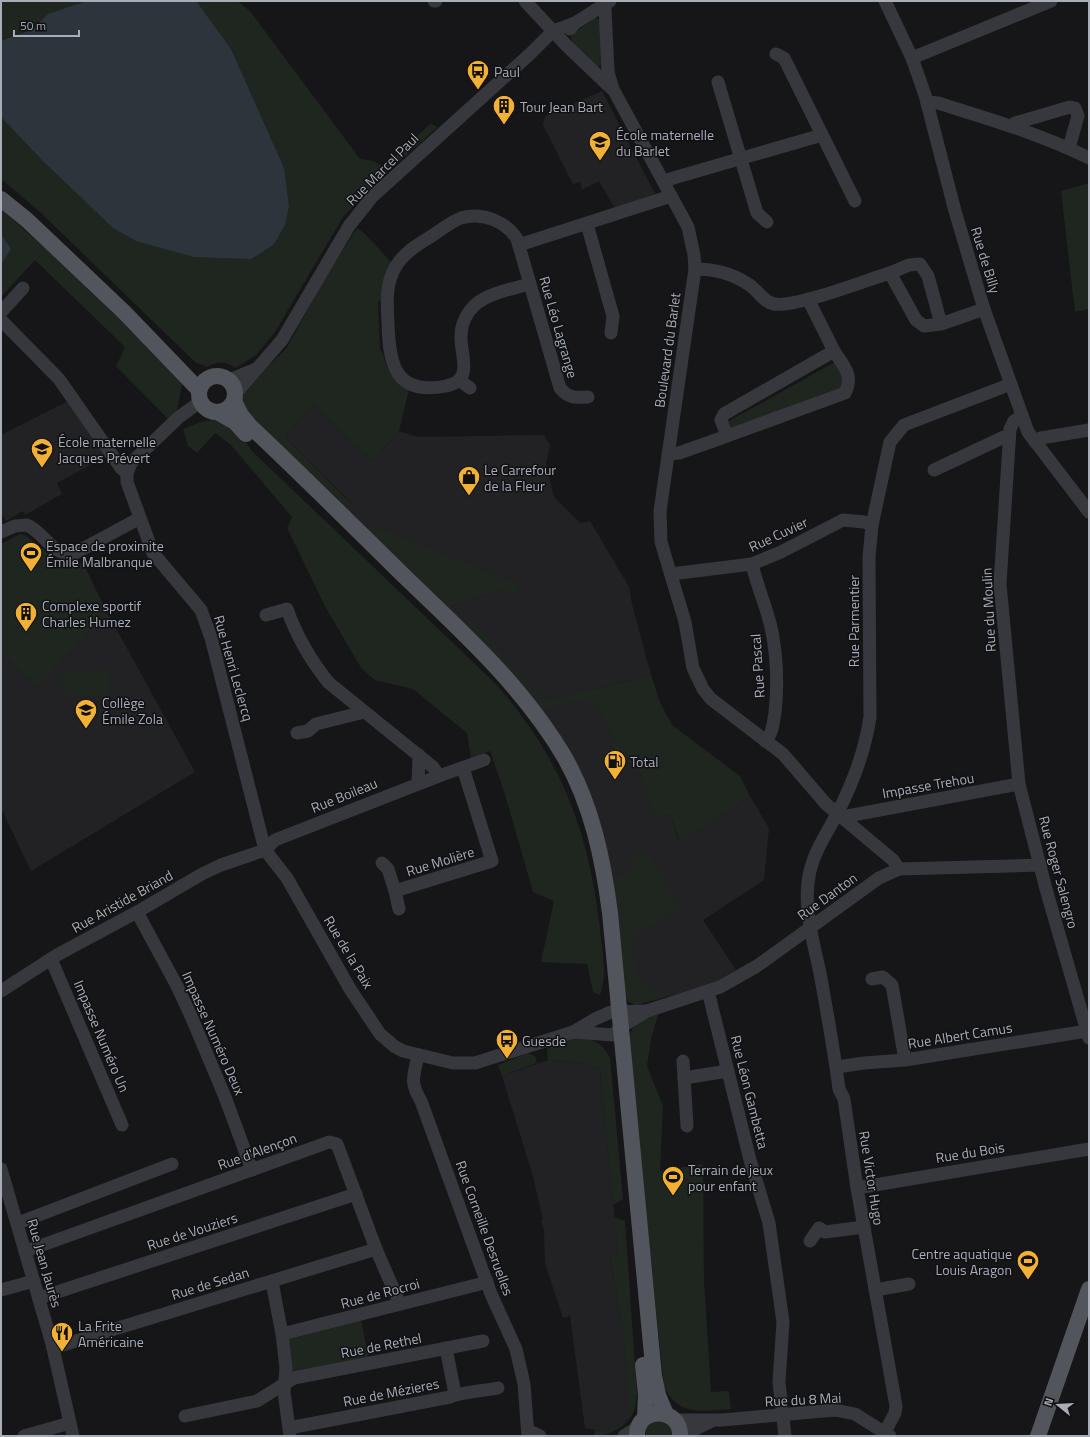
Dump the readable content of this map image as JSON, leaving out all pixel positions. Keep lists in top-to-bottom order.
{
  "streets": {
    "street": [
      "Rue Marcel Paul",
      "Rue de Billy",
      "Rue Léo Lagrange",
      "Boulevard du Barlet",
      "Rue Cuvier",
      "Rue du Moulin",
      "Rue Parmentier",
      "Rue Pascal",
      "Rue Henri Leclercq",
      "Impasse Trehou",
      "Rue Boileau",
      "Rue Molière",
      "Rue Roger Salengro",
      "Rue Danton",
      "Rue Aristide Briand",
      "Rue de la Paix",
      "Impasse Numéro Deux",
      "Rue Albert Camus",
      "Impasse Numéro Un",
      "Rue Léon Gambetta",
      "Rue d'Alençon",
      "Rue du Bois",
      "Rue Victor Hugo",
      "Rue Corneille Desruelles",
      "Rue de Vouziers",
      "Rue Jean Jaurès",
      "Rue de Sedan",
      "Rue de Rocroi",
      "Rue de Rethel",
      "Rue de Mézieres",
      "Rue du 8 Mai"
    ]
  },
  "crossings": [
    ["Rue Marcel Paul", "Boulevard du Barlet"],
    ["Rue de Billy", "Rue du Moulin"],
    ["Rue de Billy", "Rue Parmentier"],
    ["Boulevard du Barlet", "Rue Cuvier"],
    ["Boulevard du Barlet", "Rue Parmentier"],
    ["Boulevard du Barlet", "Rue Pascal"],
    ["Boulevard du Barlet", "Impasse Trehou"],
    ["Boulevard du Barlet", "Rue Danton"],
    ["Rue Cuvier", "Rue Parmentier"],
    ["Rue Cuvier", "Rue Pascal"],
    ["Rue du Moulin", "Impasse Trehou"],
    ["Rue du Moulin", "Rue Roger Salengro"],
    ["Rue Parmentier", "Impasse Trehou"],
    ["Rue Parmentier", "Rue Danton"],
    ["Rue Parmentier", "Rue Victor Hugo"],
    ["Rue Henri Leclercq", "Rue Boileau"],
    ["Rue Henri Leclercq", "Rue Aristide Briand"],
    ["Rue Henri Leclercq", "Rue de la Paix"],
    ["Impasse Trehou", "Rue Roger Salengro"],
    ["Rue Boileau", "Rue Aristide Briand"],
    ["Rue Boileau", "Rue de la Paix"],
    ["Rue Roger Salengro", "Rue Danton"],
    ["Rue Roger Salengro", "Rue Albert Camus"],
    ["Rue Danton", "Rue Léon Gambetta"],
    ["Rue Danton", "Rue Victor Hugo"],
    ["Rue Aristide Briand", "Rue de la Paix"],
    ["Rue Aristide Briand", "Impasse Numéro Deux"],
    ["Rue Aristide Briand", "Impasse Numéro Un"],
    ["Rue de la Paix", "Rue Corneille Desruelles"],
    ["Impasse Numéro Deux", "Rue d'Alençon"],
    ["Rue Albert Camus", "Rue Victor Hugo"],
    ["Rue Léon Gambetta", "Rue du 8 Mai"],
    ["Rue d'Alençon", "Rue de Vouziers"],
    ["Rue d'Alençon", "Rue Jean Jaurès"],
    ["Rue d'Alençon", "Rue de Sedan"],
    ["Rue d'Alençon", "Rue de Rocroi"],
    ["Rue du Bois", "Rue Victor Hugo"],
    ["Rue Victor Hugo", "Rue du 8 Mai"],
    ["Rue Corneille Desruelles", "Rue de Rocroi"],
    ["Rue de Vouziers", "Rue Jean Jaurès"],
    ["Rue Jean Jaurès", "Rue de Sedan"]
  ],
  "places": {
    "bus stop": ["Paul", "Guesde"],
    "building": ["Tour Jean Bart", "Complexe sportif Charles Humez"],
    "school or university": ["École maternelle du Barlet", "École maternelle Jacques Prévert", "Collège Émile Zola"],
    "shop": ["Le Carrefour de la Fleur"],
    "sports": ["Espace de proximite Émile Malbranque", "Terrain de jeux pour enfant", "Centre aquatique Louis Aragon"],
    "fuel station": ["Total"],
    "restaurant": ["La Frite Américaine"]
  },
  "scale_bar": "50 m",
  "north": "left"
}
